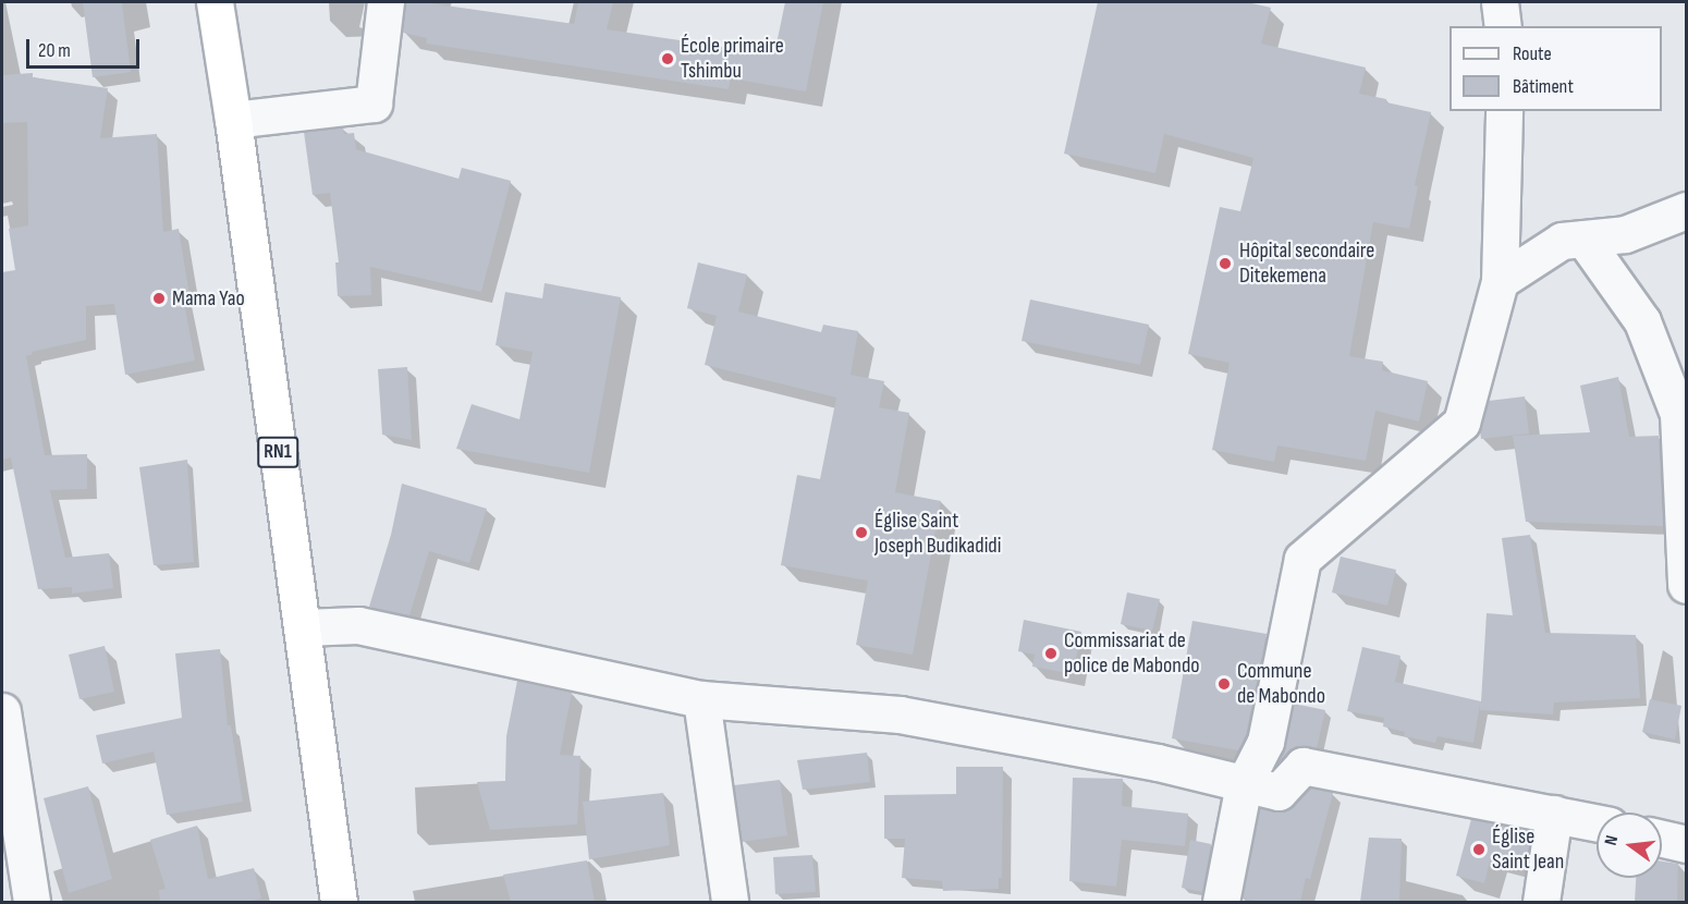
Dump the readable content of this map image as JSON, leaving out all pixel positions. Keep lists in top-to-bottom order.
{
  "streets": {
    "highway": ["RN1"]
  },
  "places": [
    "École primaire Tshimbu",
    "Hôpital secondaire Ditekemena",
    "Mama Yao",
    "Église Saint Joseph Budikadidi",
    "Commissariat de police de Mabondo",
    "Commune de Mabondo",
    "Église Saint Jean"
  ],
  "legend": ["Route", "Bâtiment"],
  "scale_bar": "20 m",
  "north": "left"
}
